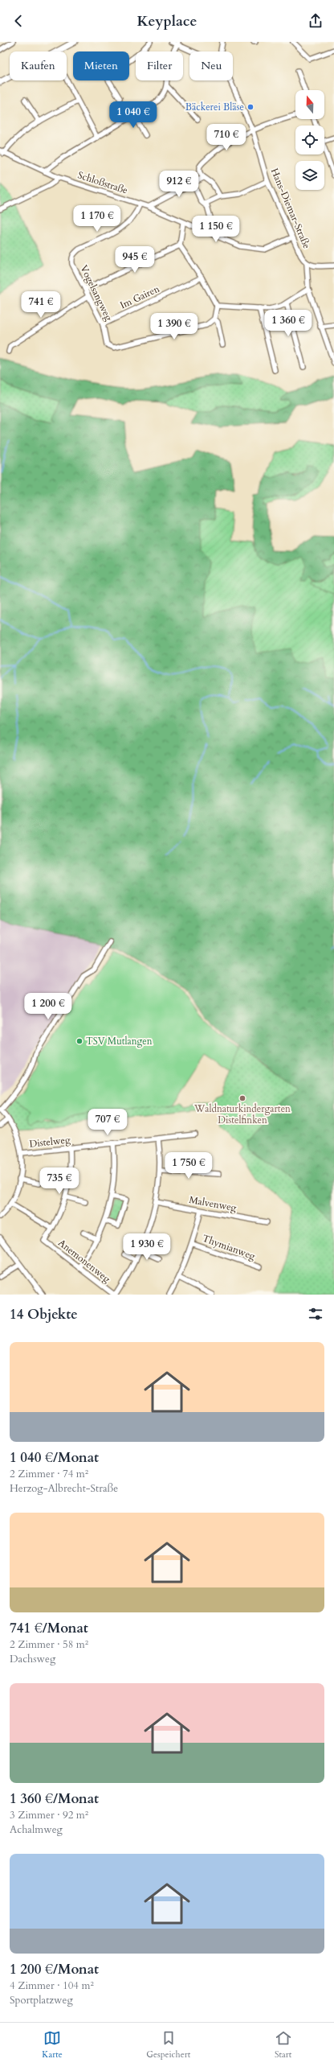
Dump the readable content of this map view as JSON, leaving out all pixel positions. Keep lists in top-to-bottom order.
{
  "streets": {
    "street": [
      "Schloßstraße",
      "Hans-Diemar-Straße",
      "Vogelsangweg",
      "Im Gairen",
      "Distelweg",
      "Malvenweg",
      "Thymianweg",
      "Anemonenweg"
    ]
  },
  "crossings": [
    ["Schloßstraße", "Hans-Diemar-Straße"],
    ["Schloßstraße", "Vogelsangweg"],
    ["Vogelsangweg", "Im Gairen"]
  ],
  "places": ["Bäckerei Bläse", "TSV Mutlangen", "Waldnaturkindergarten Distelfinken"],
  "north": "top",
  "page": {
    "header": "Keyplace",
    "chip": [
      "Kaufen",
      "Mieten",
      "Filter",
      "Neu"
    ],
    "price": [
      "1 040 €",
      "710 €",
      "912 €",
      "1 170 €",
      "1 150 €",
      "945 €",
      "741 €",
      "1 360 €",
      "1 390 €",
      "1 200 €",
      "707 €",
      "1 750 €",
      "735 €",
      "1 930 €"
    ],
    "heading": "14 Objekte",
    "list": [
      {
        "name": "1 040 €/Monat",
        "note": "2 Zimmer · 74 m² · Herzog-Albrecht-Straße"
      },
      {
        "name": "741 €/Monat",
        "note": "2 Zimmer · 58 m² · Dachsweg"
      },
      {
        "name": "1 360 €/Monat",
        "note": "3 Zimmer · 92 m² · Achalmweg"
      },
      {
        "name": "1 200 €/Monat",
        "note": "4 Zimmer · 104 m² · Sportplatzweg"
      }
    ],
    "tabs": ["Karte", "Gespeichert", "Start"]
  }
}
